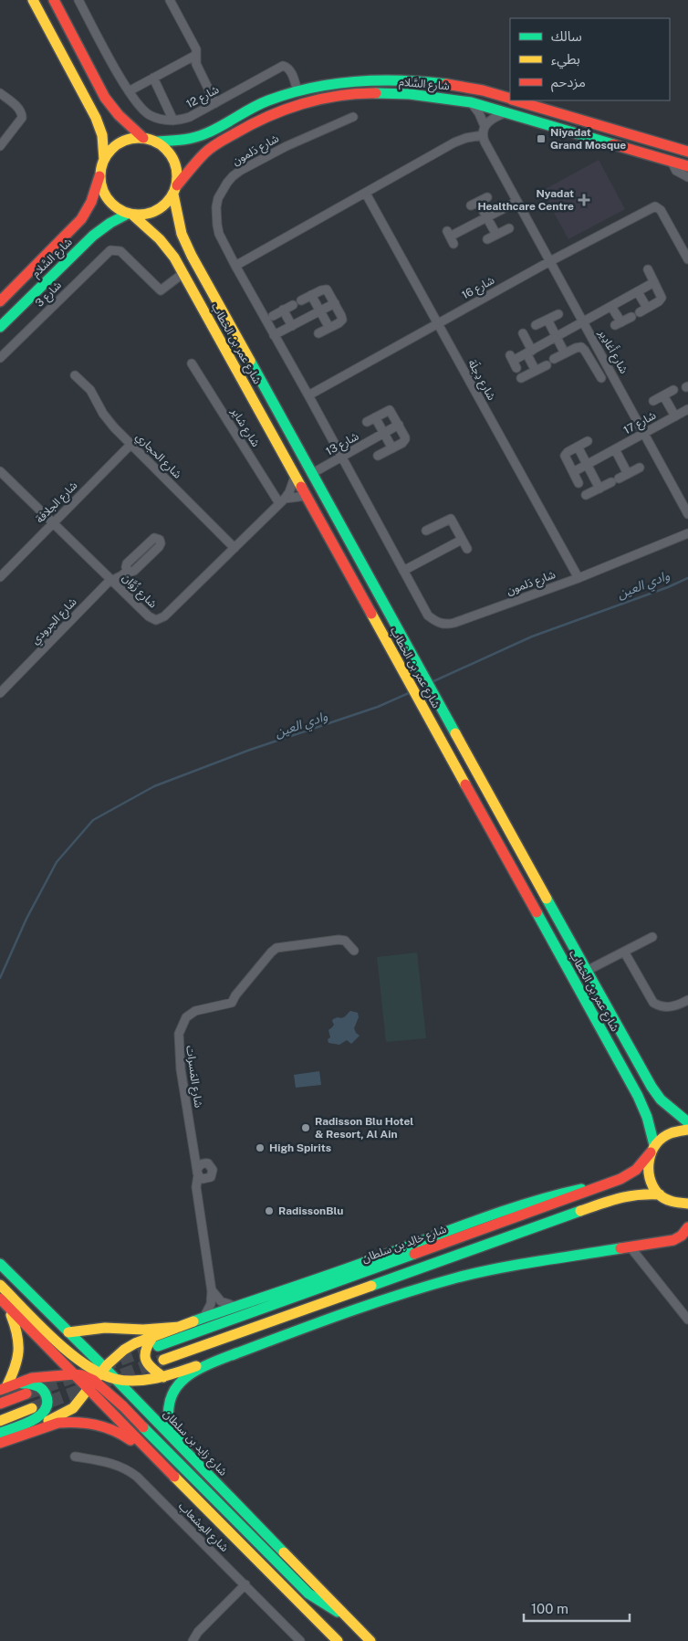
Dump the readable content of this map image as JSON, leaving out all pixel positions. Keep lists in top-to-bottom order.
{
  "streets": {
    "main road": [
      "شارع السَّلام",
      "شارع عمر بن الخطاب",
      "شارع خالِد بن سلطان",
      "شارع زايد بن سلطان"
    ],
    "street": [
      "شارع 12",
      "شارع دَلمون",
      "شارع 16",
      "شارع 3",
      "شارع أَغادِير",
      "شارع دِجلَة",
      "شارع 17",
      "شارع شاير",
      "شارع 13",
      "شارع الحجاري",
      "شارع الجلافة",
      "شارع زُوَّان",
      "شارع الجرودي",
      "شارع المَسرات",
      "شارع المِشعاب"
    ]
  },
  "crossings": [
    ["شارع السَّلام", "شارع 12"],
    ["شارع السَّلام", "شارع عمر بن الخطاب"],
    ["شارع دَلمون", "شارع 16"],
    ["شارع دَلمون", "شارع دِجلَة"],
    ["شارع دَلمون", "شارع 13"],
    ["شارع 16", "شارع أَغادِير"],
    ["شارع 16", "شارع دِجلَة"],
    ["شارع 3", "شارع عمر بن الخطاب"],
    ["شارع عمر بن الخطاب", "شارع 13"],
    ["شارع عمر بن الخطاب", "شارع زُوَّان"],
    ["شارع عمر بن الخطاب", "شارع خالِد بن سلطان"],
    ["شارع أَغادِير", "شارع 17"],
    ["شارع شاير", "شارع زُوَّان"],
    ["شارع الحجاري", "شارع الجلافة"],
    ["شارع الحجاري", "شارع زُوَّان"],
    ["شارع الجلافة", "شارع زُوَّان"],
    ["شارع زُوَّان", "شارع الجرودي"]
  ],
  "water": ["وادي العين"],
  "places": {
    "transit": ["Niyadat Grand Mosque"],
    "health": ["Nyadat Healthcare Centre"],
    "other": ["Radisson Blu Hotel & Resort, Al Ain", "High Spirits", "RadissonBlu"]
  },
  "legend": ["سالك", "بطيء", "مزدحم"],
  "scale_bar": "100 m"
}
